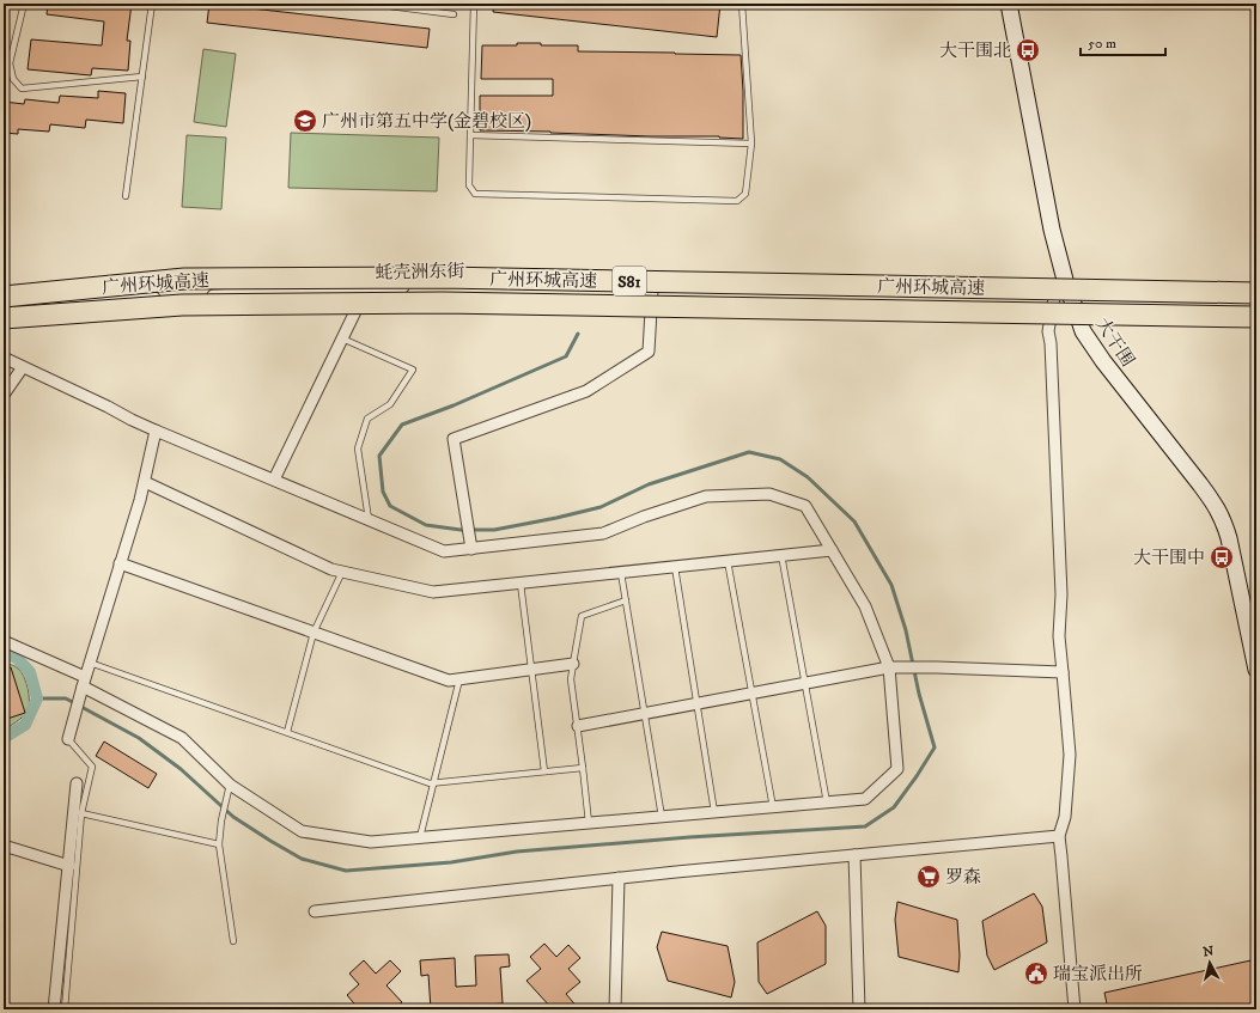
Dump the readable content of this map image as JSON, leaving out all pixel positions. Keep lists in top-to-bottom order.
{
  "streets": {
    "highway": ["广州环城高速", "S81"],
    "street": ["蚝壳洲东街", "大干围"]
  },
  "places": {
    "bus stop": ["大干围北", "大干围中"],
    "school or university": ["广州市第五中学(金碧校区)"],
    "supermarket": ["罗森"],
    "public building": ["瑞宝派出所"]
  },
  "scale_bar": "50 m",
  "north": "top"
}
